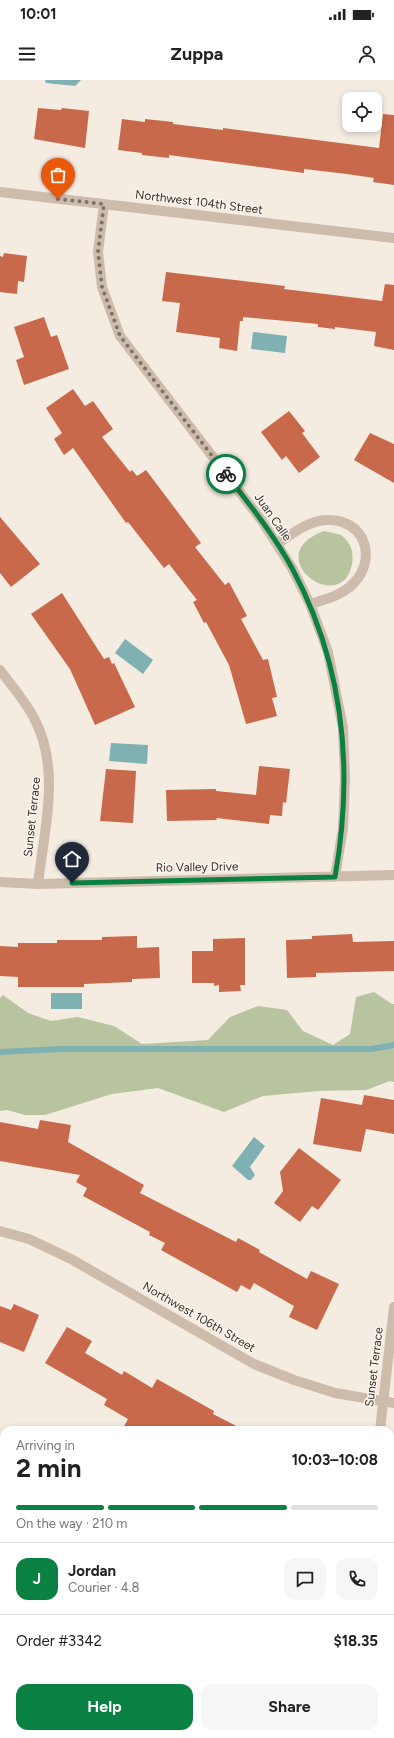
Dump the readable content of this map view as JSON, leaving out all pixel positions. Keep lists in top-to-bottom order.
{
  "streets": {
    "street": [
      "Northwest 104th Street",
      "Juan Calle",
      "Sunset Terrace",
      "Rio Valley Drive",
      "Northwest 106th Street"
    ]
  },
  "crossings": [
    ["Northwest 104th Street", "Juan Calle"],
    ["Juan Calle", "Rio Valley Drive"],
    ["Sunset Terrace", "Rio Valley Drive"],
    ["Sunset Terrace", "Northwest 106th Street"]
  ],
  "page": {
    "status": "10:01",
    "header": "Zuppa",
    "heading": ["2 min", "Arriving in", "10:03–10:08"],
    "panel": [
      "Jordan",
      "Courier · 4.8",
      "Order #3342",
      "$18.35"
    ],
    "bar": "On the way · 210 m",
    "round": "J",
    "buttons": ["Help", "Share"]
  }
}
